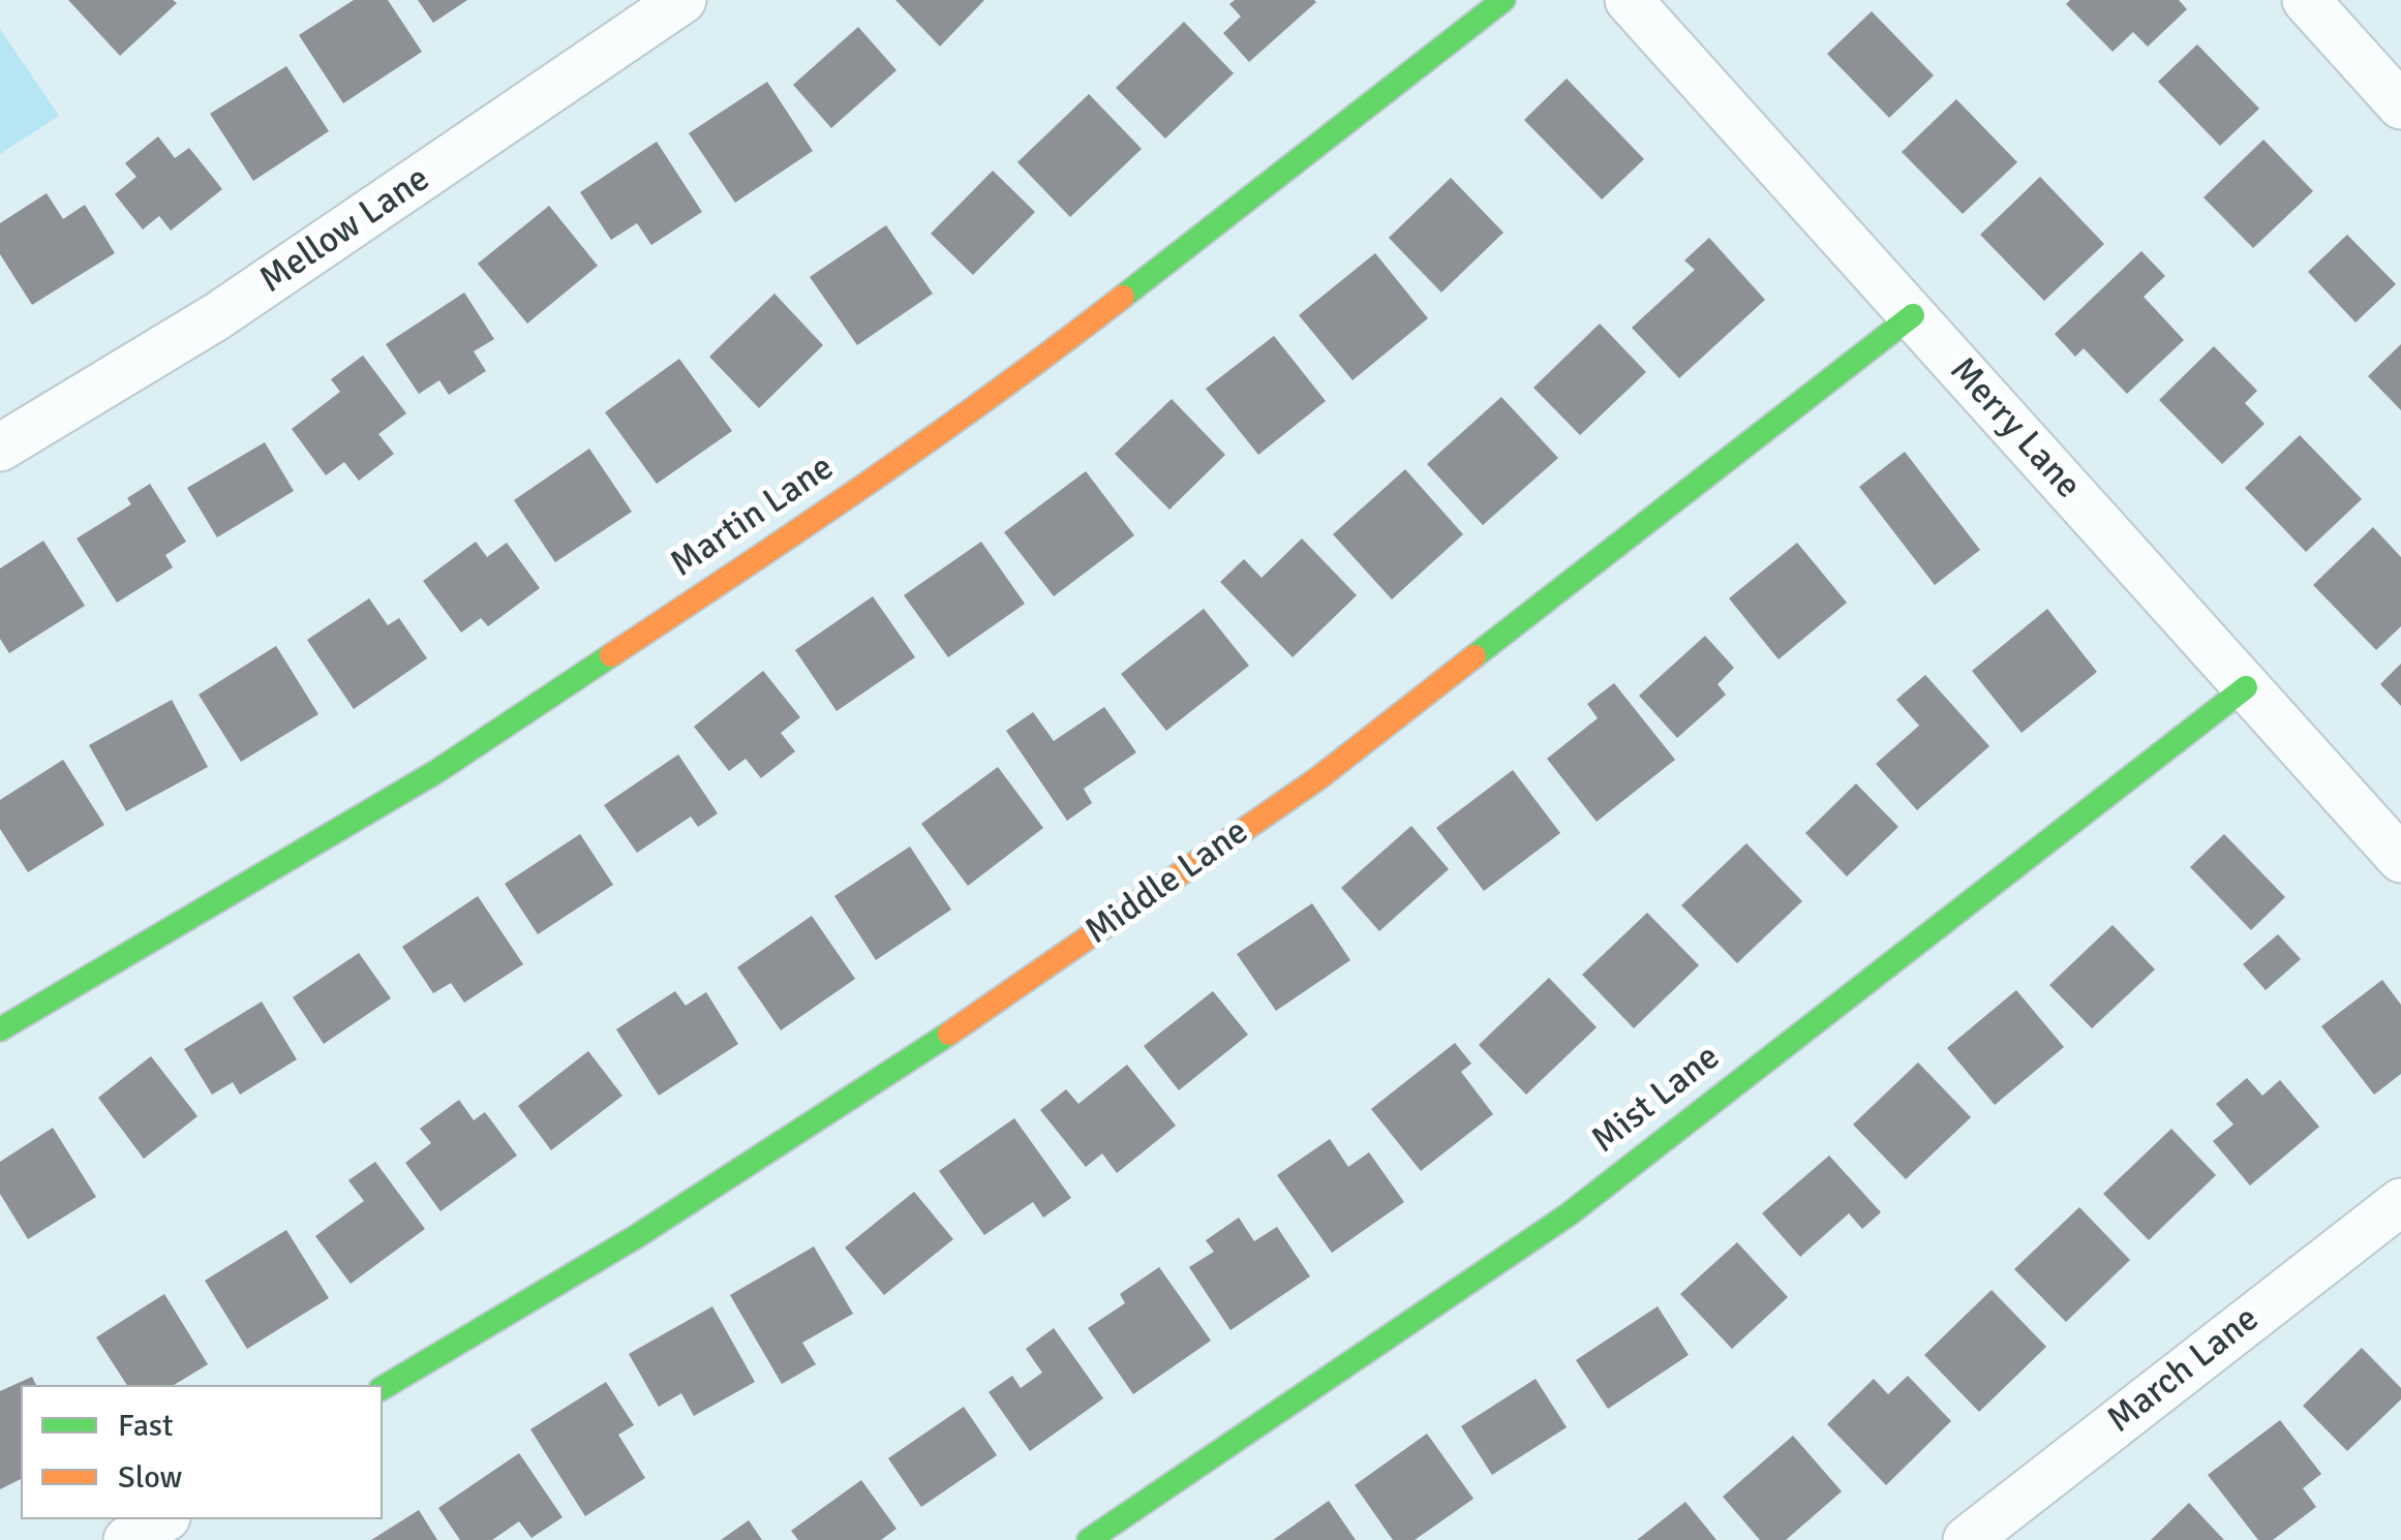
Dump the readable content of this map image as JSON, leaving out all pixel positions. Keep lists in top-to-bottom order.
{
  "streets": {
    "street": [
      "Mellow Lane",
      "Merry Lane",
      "Martin Lane",
      "Middle Lane",
      "Mist Lane",
      "March Lane"
    ]
  },
  "crossings": [
    ["Merry Lane", "Middle Lane"],
    ["Merry Lane", "Mist Lane"]
  ],
  "legend": ["Fast", "Slow"]
}
